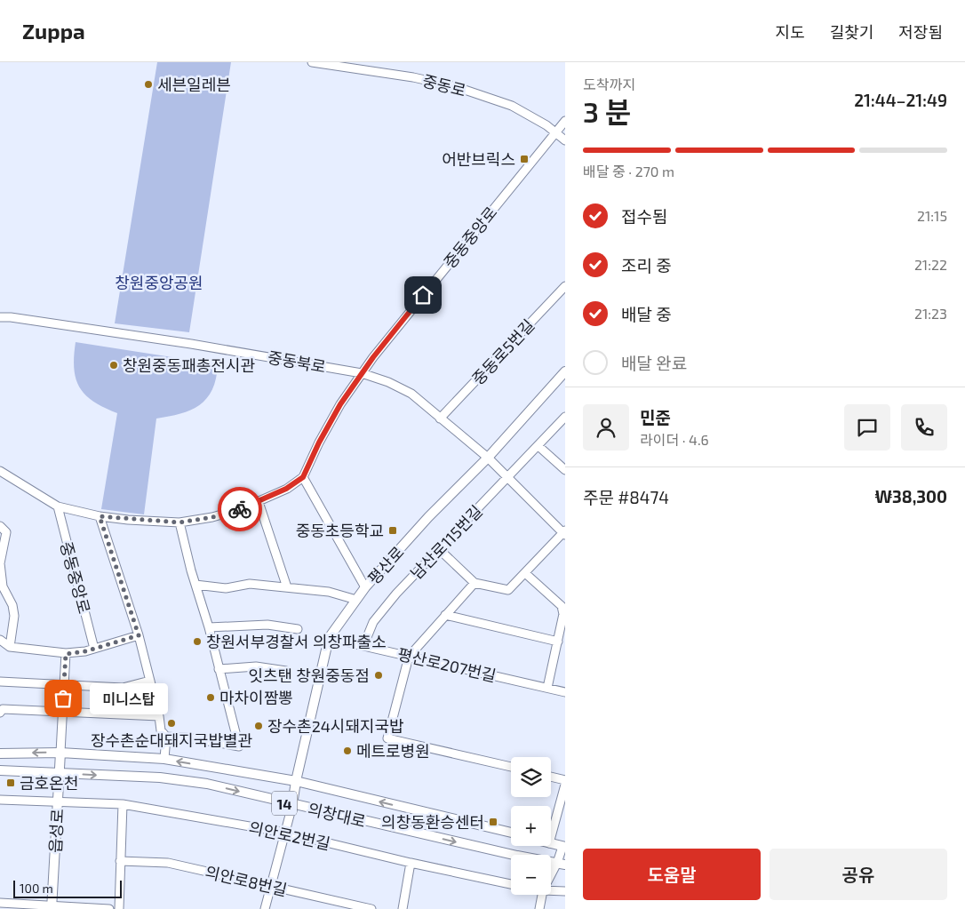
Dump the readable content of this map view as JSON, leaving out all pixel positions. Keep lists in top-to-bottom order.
{
  "streets": {
    "main road": [
      "평산로",
      "14",
      "의창대로",
      "읍성로"
    ],
    "street": [
      "중동로",
      "중동중앙로",
      "중동로5번길",
      "중동북로",
      "남산로115번길",
      "평산로207번길",
      "의안로2번길",
      "의안로8번길"
    ]
  },
  "crossings": [
    ["중동로", "중동중앙로"],
    ["중동중앙로", "중동북로"],
    ["중동로5번길", "중동북로"],
    ["중동북로", "남산로115번길"],
    ["중동북로", "평산로"],
    ["남산로115번길", "평산로207번길"],
    ["평산로", "평산로207번길"],
    ["평산로", "의창대로"],
    ["의창대로", "읍성로"],
    ["읍성로", "의안로2번길"]
  ],
  "parks": ["창원중앙공원"],
  "places": {
    "other": [
      "세븐일레븐",
      "창원중동패총전시관",
      "창원서부경찰서 의창파출소",
      "잇츠탠 창원중동점",
      "마차이짬뽕",
      "미니스탑",
      "장수촌순대돼지국밥별관",
      "장수촌24시돼지국밥",
      "메트로병원"
    ],
    "transit": [
      "어반브릭스",
      "중동초등학교",
      "금호온천",
      "의창동환승센터"
    ]
  },
  "scale_bar": "100 m",
  "page": {
    "header": "Zuppa",
    "nav": ["지도", "길찾기", "저장됨"],
    "heading": ["3 분", "도착까지", "21:44–21:49"],
    "panel": [
      "민준",
      "라이더 · 4.6",
      "주문 #8474",
      "₩38,300"
    ],
    "bar": "배달 중 · 270 m",
    "list": [
      ["접수됨", "21:15"],
      ["조리 중", "21:22"],
      ["배달 중", "21:23"],
      "배달 완료"
    ],
    "bubble": "미니스탑",
    "map_buttons": ["+", "−"],
    "buttons": ["도움말", "공유"],
    "scale": "100 m"
  }
}
